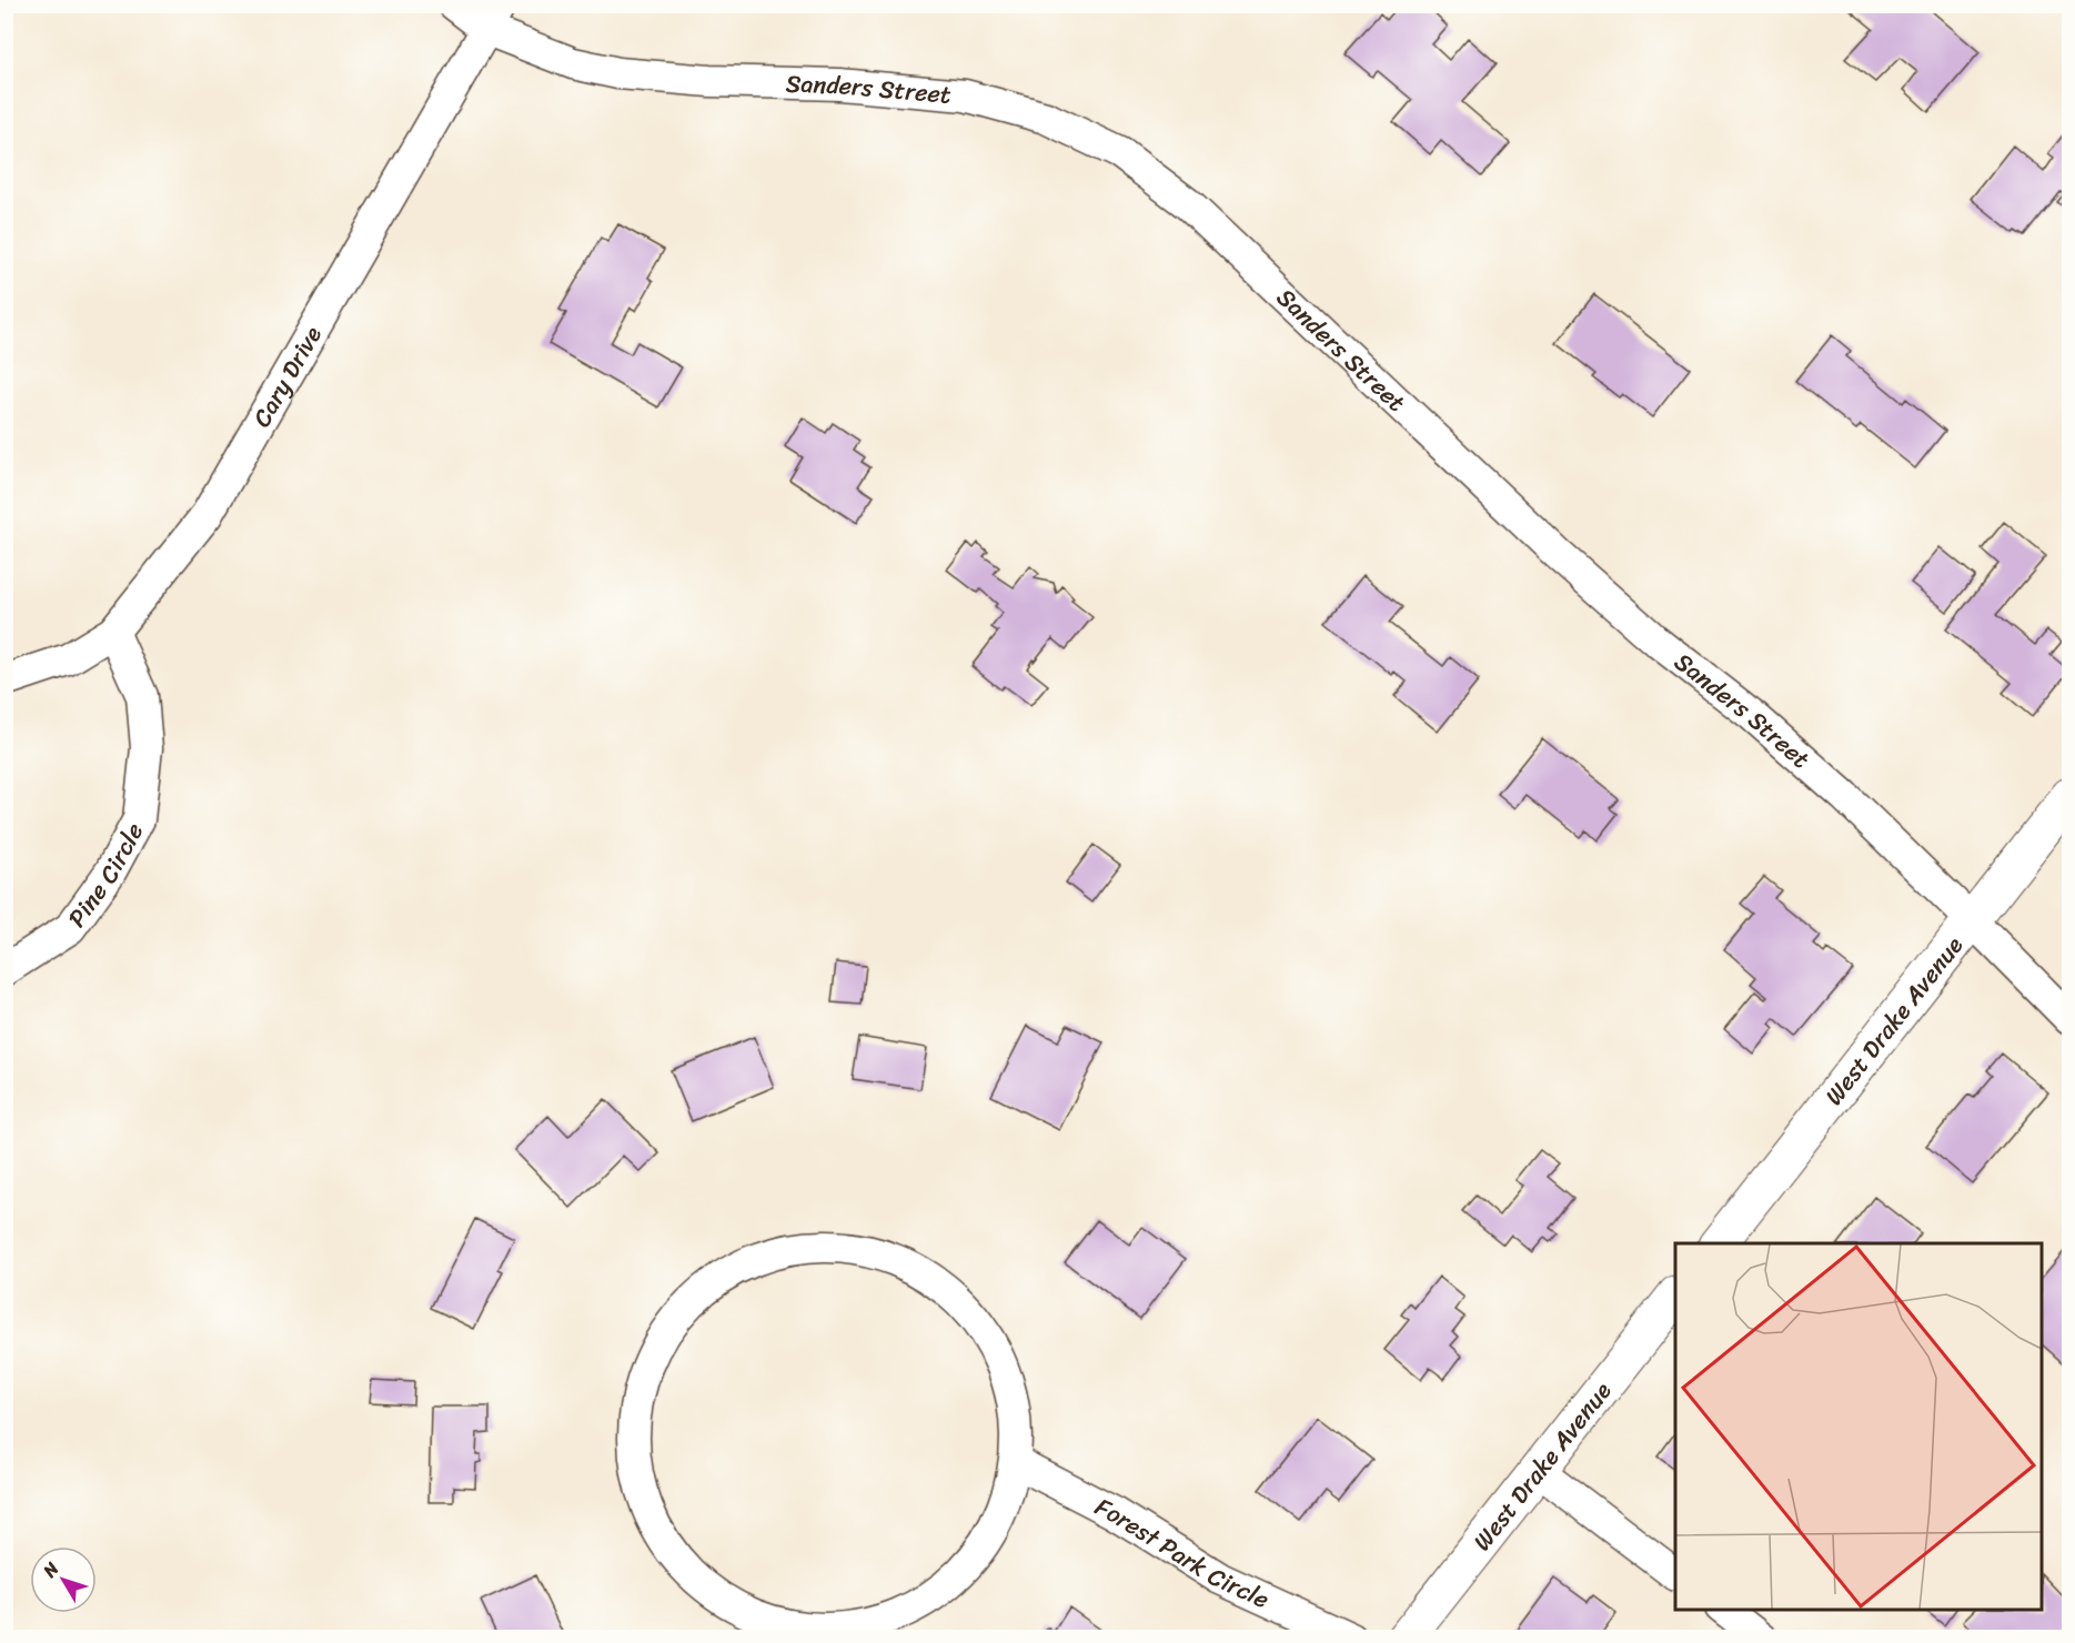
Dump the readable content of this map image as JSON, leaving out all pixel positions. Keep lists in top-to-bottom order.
{
  "streets": {
    "street": [
      "Sanders Street",
      "Cary Drive",
      "Pine Circle",
      "West Drake Avenue",
      "Forest Park Circle"
    ]
  },
  "crossings": [
    ["Sanders Street", "Cary Drive"],
    ["Sanders Street", "West Drake Avenue"],
    ["Cary Drive", "Pine Circle"]
  ],
  "north": "top left"
}
